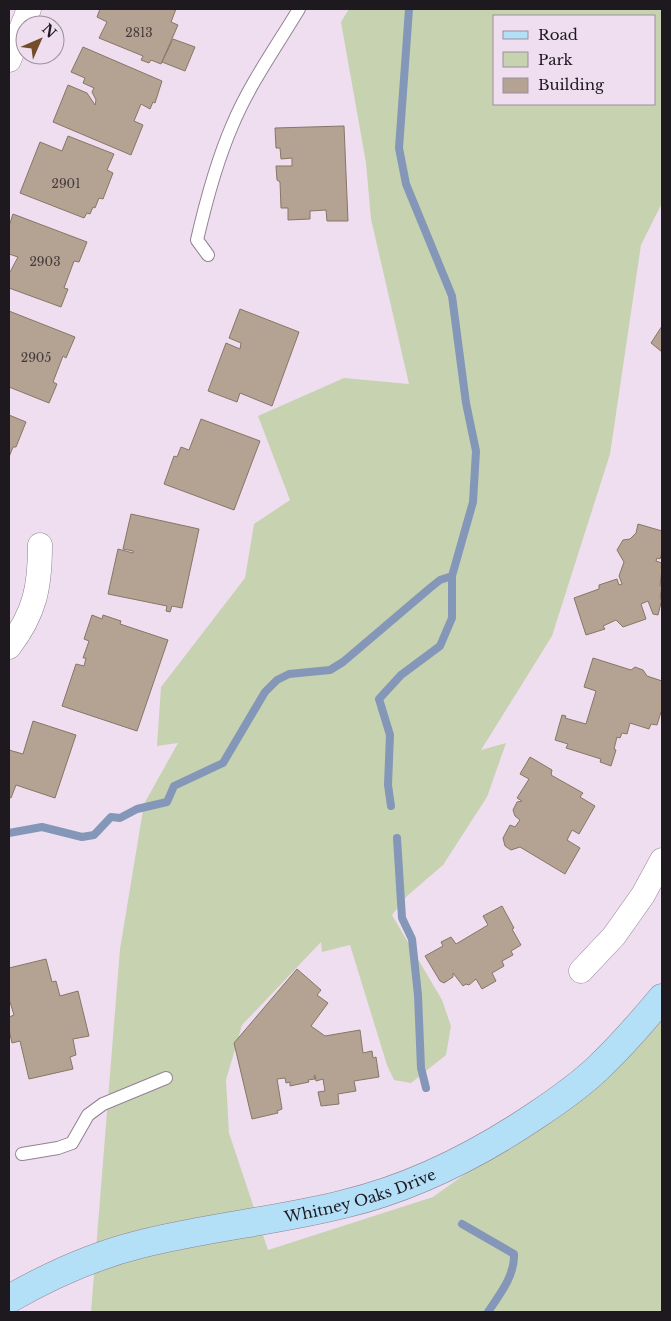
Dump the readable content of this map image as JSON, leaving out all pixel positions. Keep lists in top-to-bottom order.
{
  "streets": {
    "street": ["Whitney Oaks Drive"]
  },
  "house_numbers": [
    "2813",
    "2901",
    "2903",
    "2905"
  ],
  "legend": ["Road", "Park", "Building"],
  "north": "top right"
}
